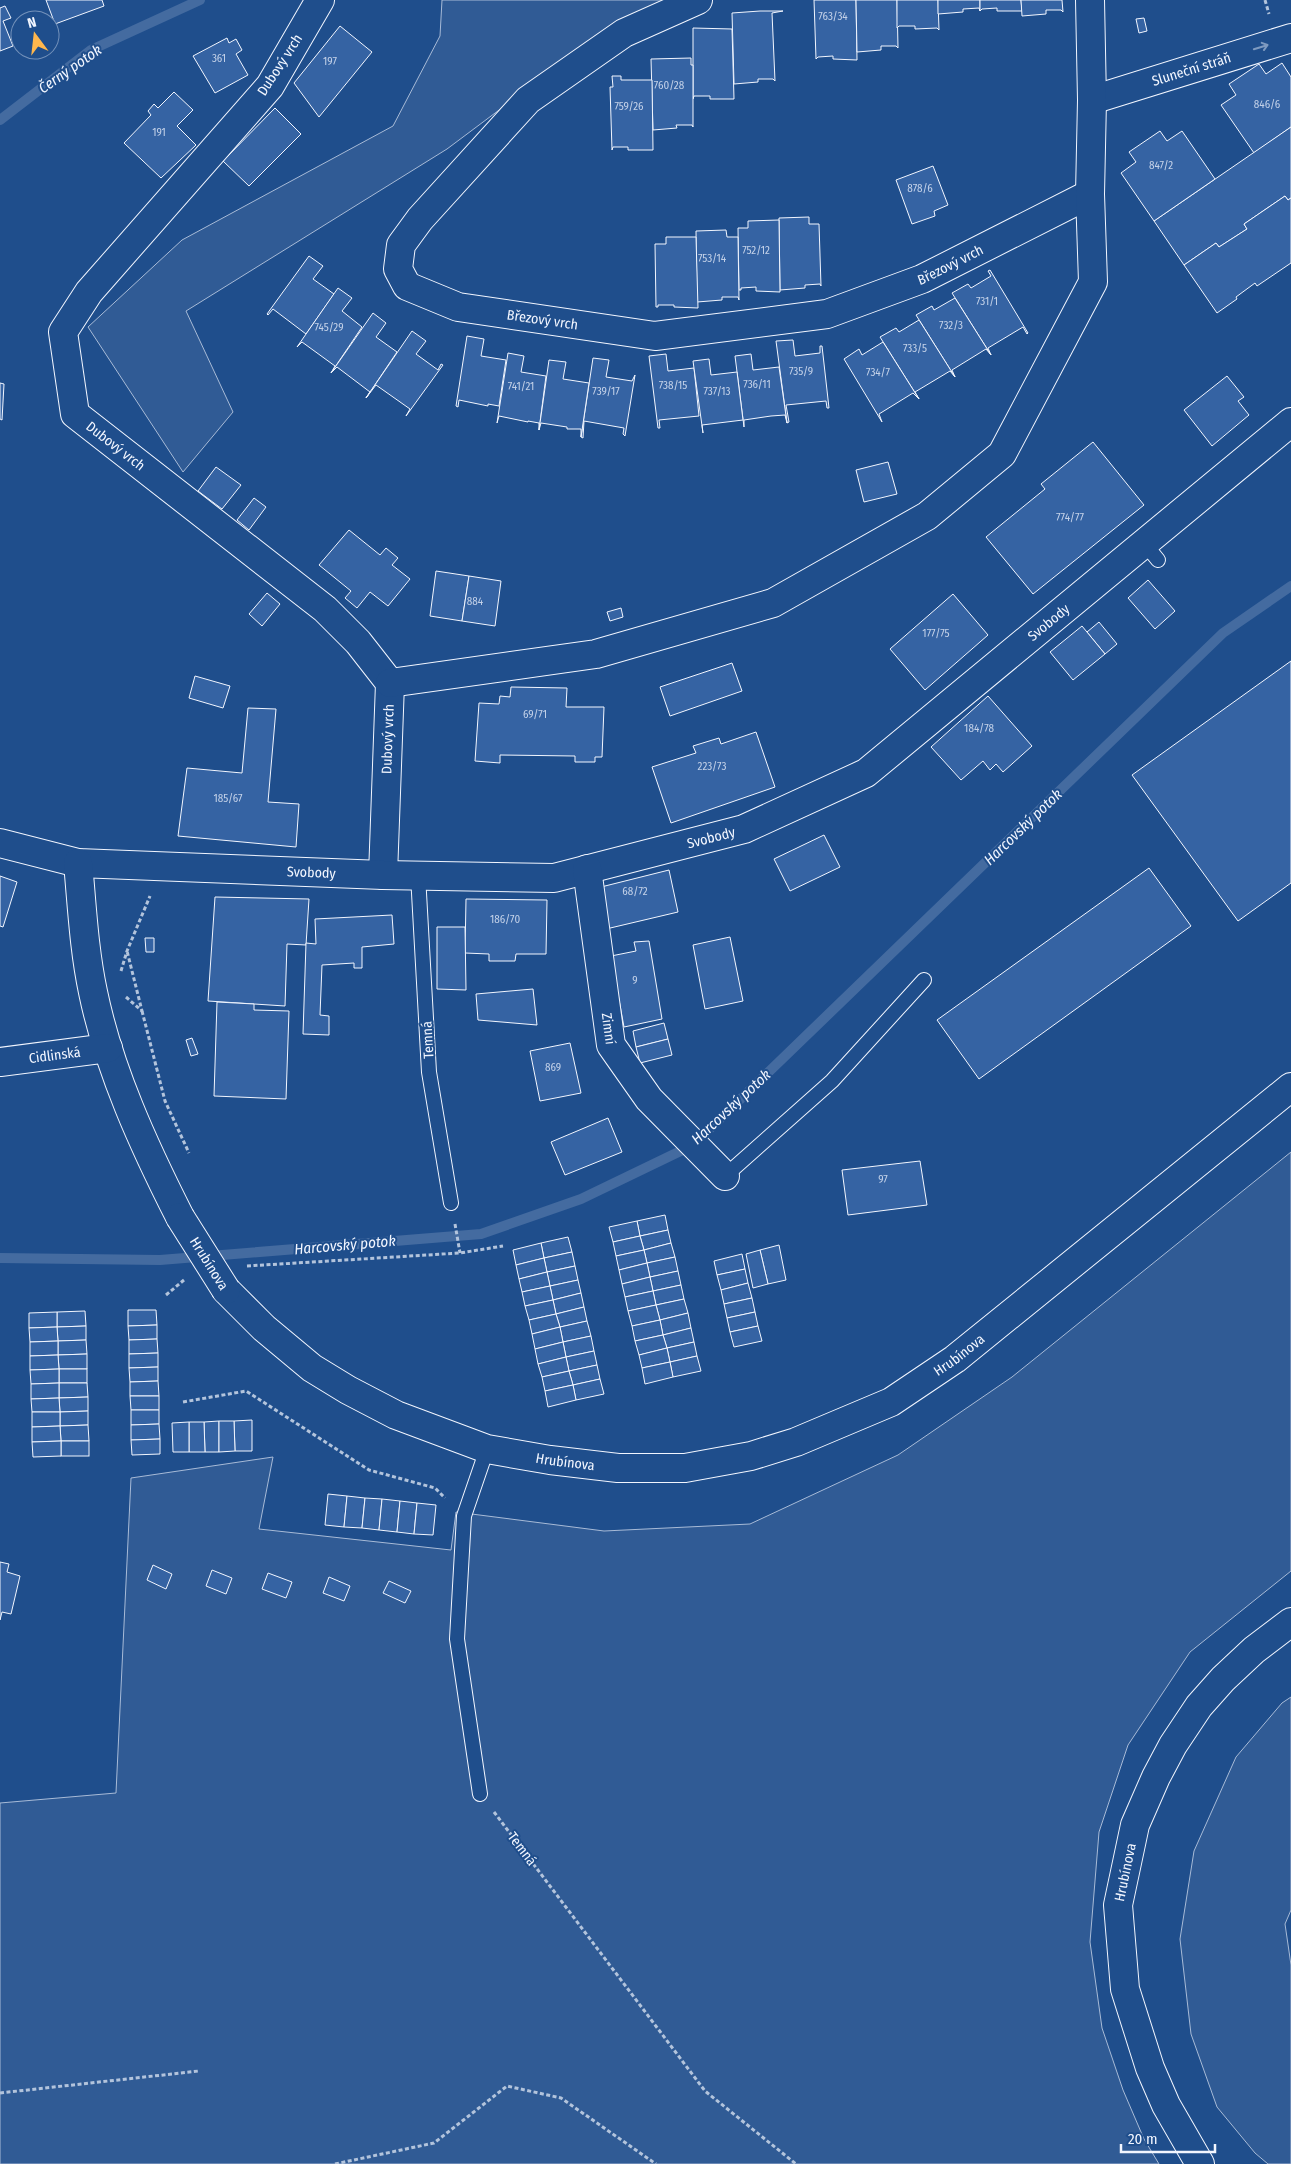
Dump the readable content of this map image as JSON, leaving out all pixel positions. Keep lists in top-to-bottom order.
{
  "streets": {
    "street": [
      "Dubový vrch",
      "Sluneční stráň",
      "Březový vrch",
      "Svobody",
      "Zimní",
      "Cidlinská",
      "Hrubínova"
    ],
    "lane": ["Temná"]
  },
  "crossings": [
    ["Dubový vrch", "Svobody"],
    ["Svobody", "Zimní"],
    ["Svobody", "Temná"],
    ["Svobody", "Hrubínova"],
    ["Cidlinská", "Hrubínova"]
  ],
  "one_way": ["Sluneční stráň"],
  "water": ["Černý potok", "Harcovský potok"],
  "house_numbers": [
    "763/34",
    "361",
    "197",
    "760/28",
    "846/6",
    "759/26",
    "191",
    "847/2",
    "878/6",
    "752/12",
    "753/14",
    "731/1",
    "732/3",
    "745/29",
    "733/5",
    "735/9",
    "734/7",
    "736/11",
    "738/15",
    "741/21",
    "739/17",
    "737/13",
    "774/77",
    "884",
    "177/75",
    "69/71",
    "184/78",
    "223/73",
    "185/67",
    "68/72",
    "186/70",
    "9",
    "869",
    "97"
  ],
  "scale_bar": "20 m",
  "north": "top"
}
